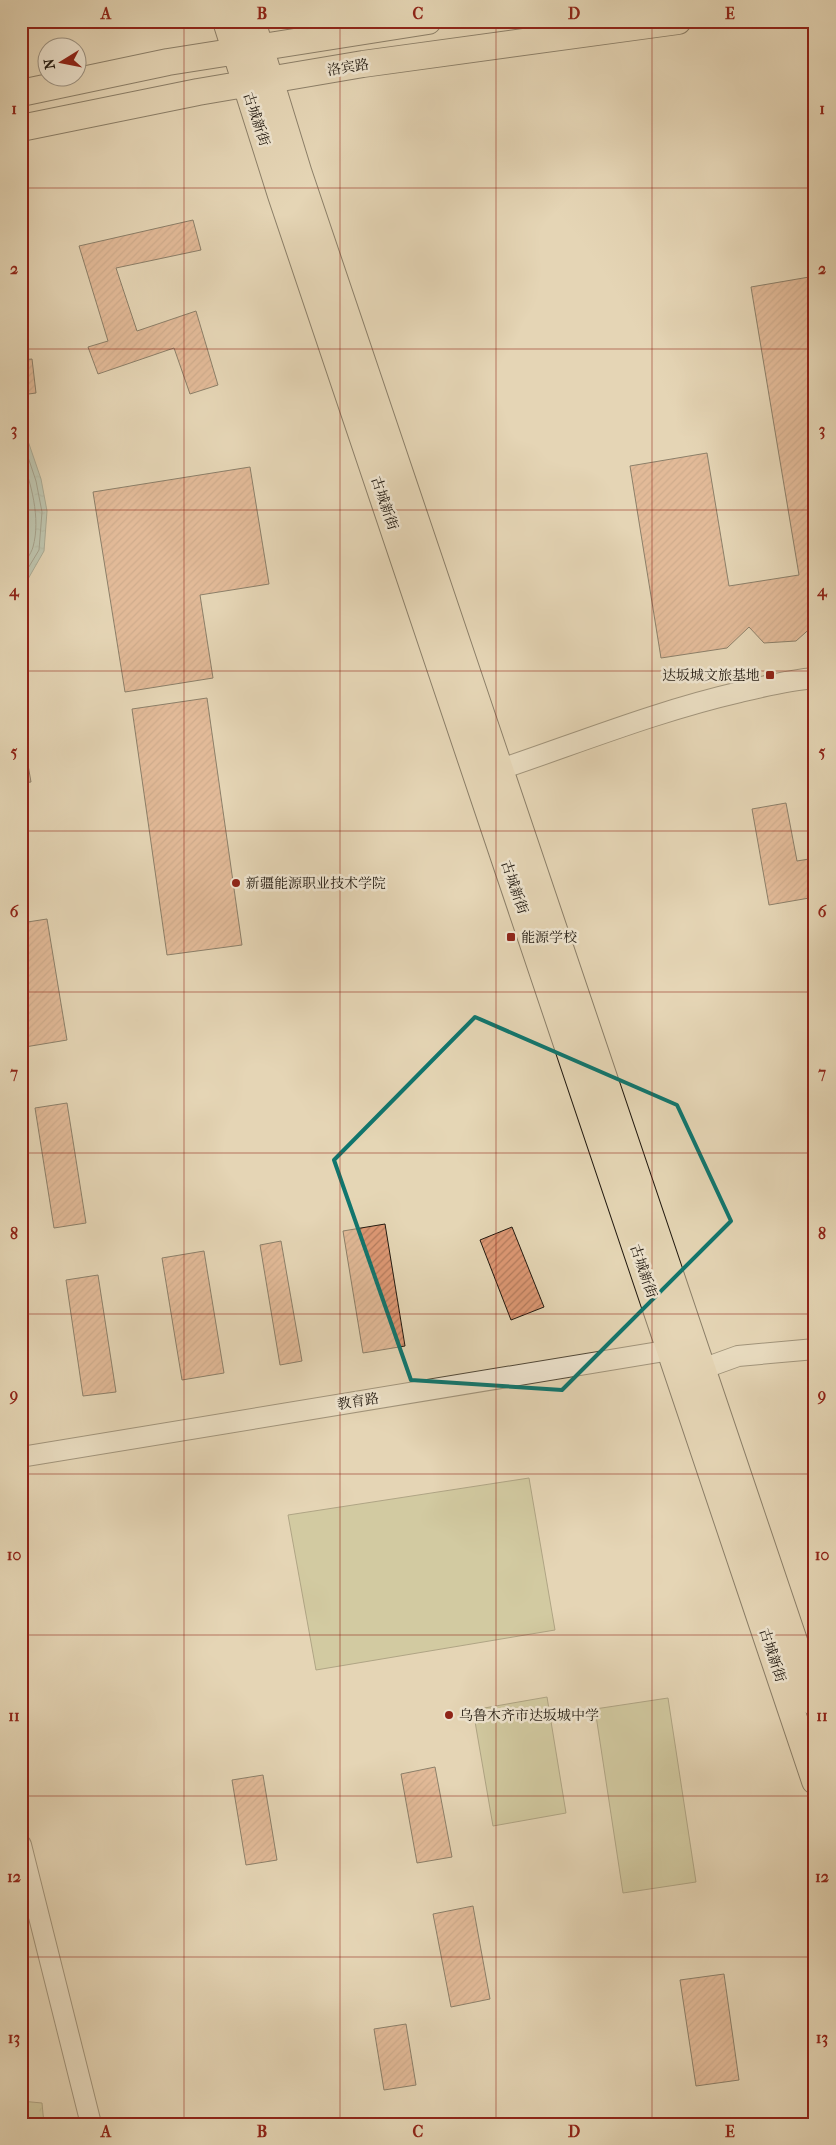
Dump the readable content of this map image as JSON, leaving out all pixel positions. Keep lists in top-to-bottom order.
{
  "streets": {
    "main road": ["洛宾路", "古城新街"],
    "street": ["教育路"]
  },
  "crossings": [
    ["洛宾路", "古城新街"],
    ["古城新街", "教育路"]
  ],
  "places": {
    "transit": ["达坂城文旅基地", "能源学校"],
    "other": ["新疆能源职业技术学院", "乌鲁木齐市达坂城中学"]
  },
  "north": "left",
  "grid": {
    "columns": [
      "A",
      "B",
      "C",
      "D",
      "E"
    ],
    "rows": [
      "1",
      "2",
      "3",
      "4",
      "5",
      "6",
      "7",
      "8",
      "9",
      "10",
      "11",
      "12",
      "13"
    ]
  }
}
